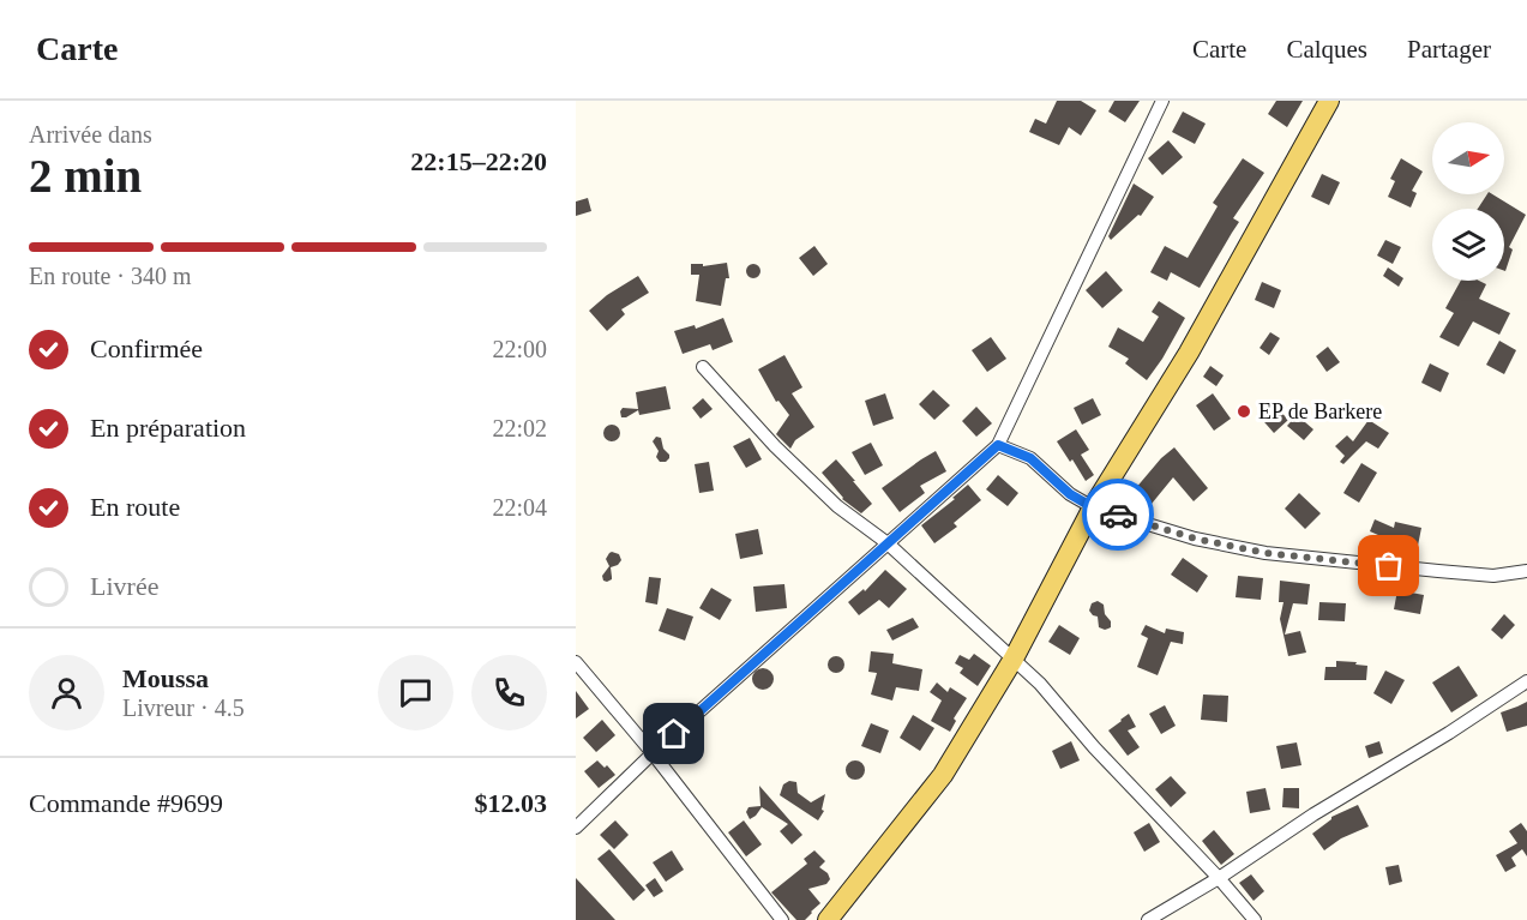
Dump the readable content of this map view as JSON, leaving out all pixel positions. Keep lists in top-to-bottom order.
{
  "places": ["EP de Barkere"],
  "north": "right",
  "page": {
    "header": "Carte",
    "nav": ["Carte", "Calques", "Partager"],
    "heading": ["2 min", "Arrivée dans", "22:15–22:20"],
    "panel": [
      "Moussa",
      "Livreur · 4.5",
      "Commande #9699",
      "$12.03"
    ],
    "bar": "En route · 340 m",
    "list": [
      ["Confirmée", "22:00"],
      ["En préparation", "22:02"],
      ["En route", "22:04"],
      "Livrée"
    ]
  }
}
